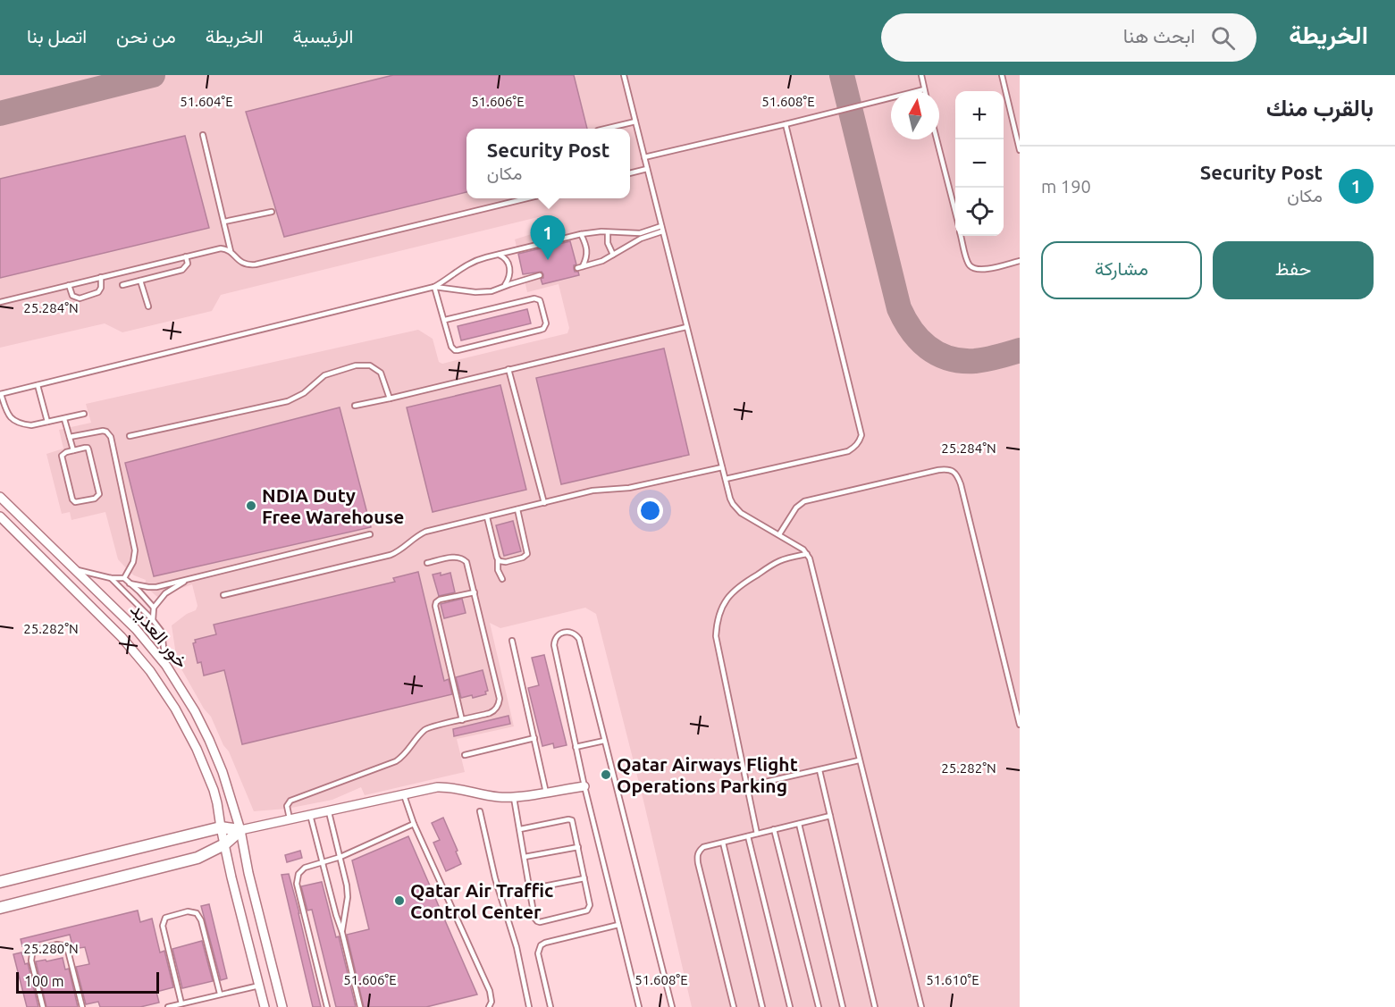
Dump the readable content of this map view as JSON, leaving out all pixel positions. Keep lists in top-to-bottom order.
{
  "streets": {
    "street": ["خور العديد"]
  },
  "places": ["NDIA Duty Free Warehouse", "Qatar Airways Flight Operations Parking", "Qatar Air Traffic Control Center"],
  "scale_bar": "100 m",
  "north": "top",
  "page": {
    "header": "الخريطة",
    "search": "ابحث هنا",
    "nav": [
      "الرئيسية",
      "الخريطة",
      "من نحن",
      "اتصل بنا"
    ],
    "heading": "بالقرب منك",
    "map_buttons": ["+", "−"],
    "popup": ["Security Post", "مكان"],
    "list": [
      {
        "mark": "1",
        "name": "Security Post",
        "note": "مكان",
        "value": "190 m"
      }
    ],
    "pins": "1",
    "buttons": ["حفظ", "مشاركة"],
    "scale": "100 m"
  },
  "coordinates": [
    "51.604°E",
    "51.606°E",
    "51.608°E",
    "25.284°N",
    "25.282°N",
    "25.280°N",
    "51.610°E"
  ]
}
